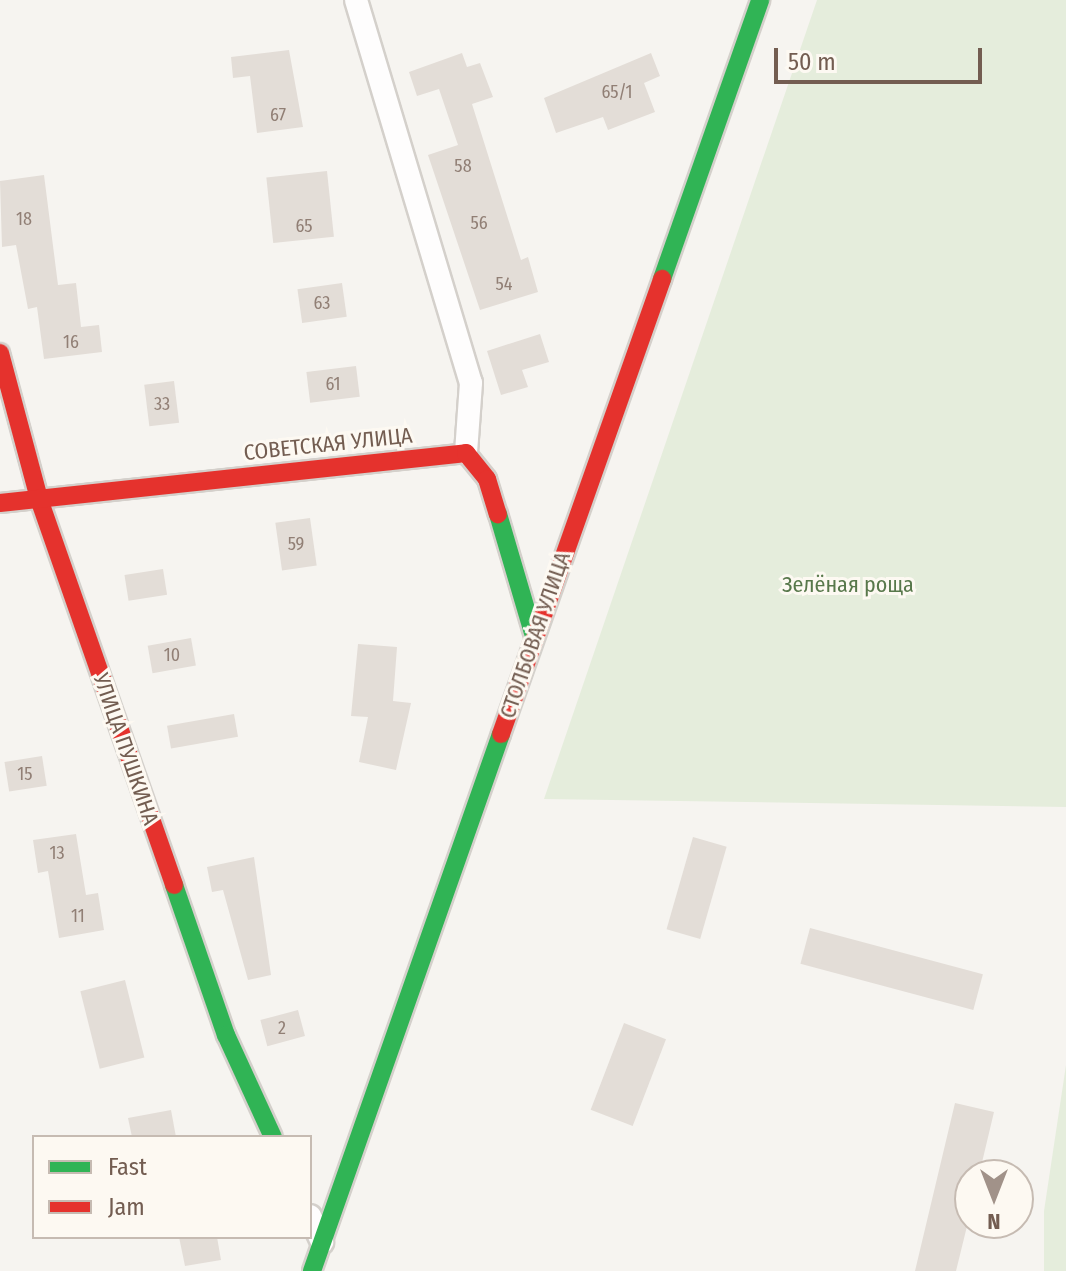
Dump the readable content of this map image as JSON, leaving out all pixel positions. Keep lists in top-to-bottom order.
{
  "streets": {
    "street": ["СОВЕТСКАЯ УЛИЦА", "СТОЛБОВАЯ УЛИЦА", "УЛИЦА ПУШКИНА"]
  },
  "crossings": [
    ["СОВЕТСКАЯ УЛИЦА", "УЛИЦА ПУШКИНА"]
  ],
  "parks": ["Зелёная роща"],
  "house_numbers": [
    "65/1",
    "67",
    "58",
    "18",
    "56",
    "65",
    "54",
    "63",
    "16",
    "61",
    "33",
    "59",
    "10",
    "15",
    "13",
    "11",
    "2"
  ],
  "legend": ["Fast", "Jam"],
  "scale_bar": "50 m",
  "north": "bottom"
}
